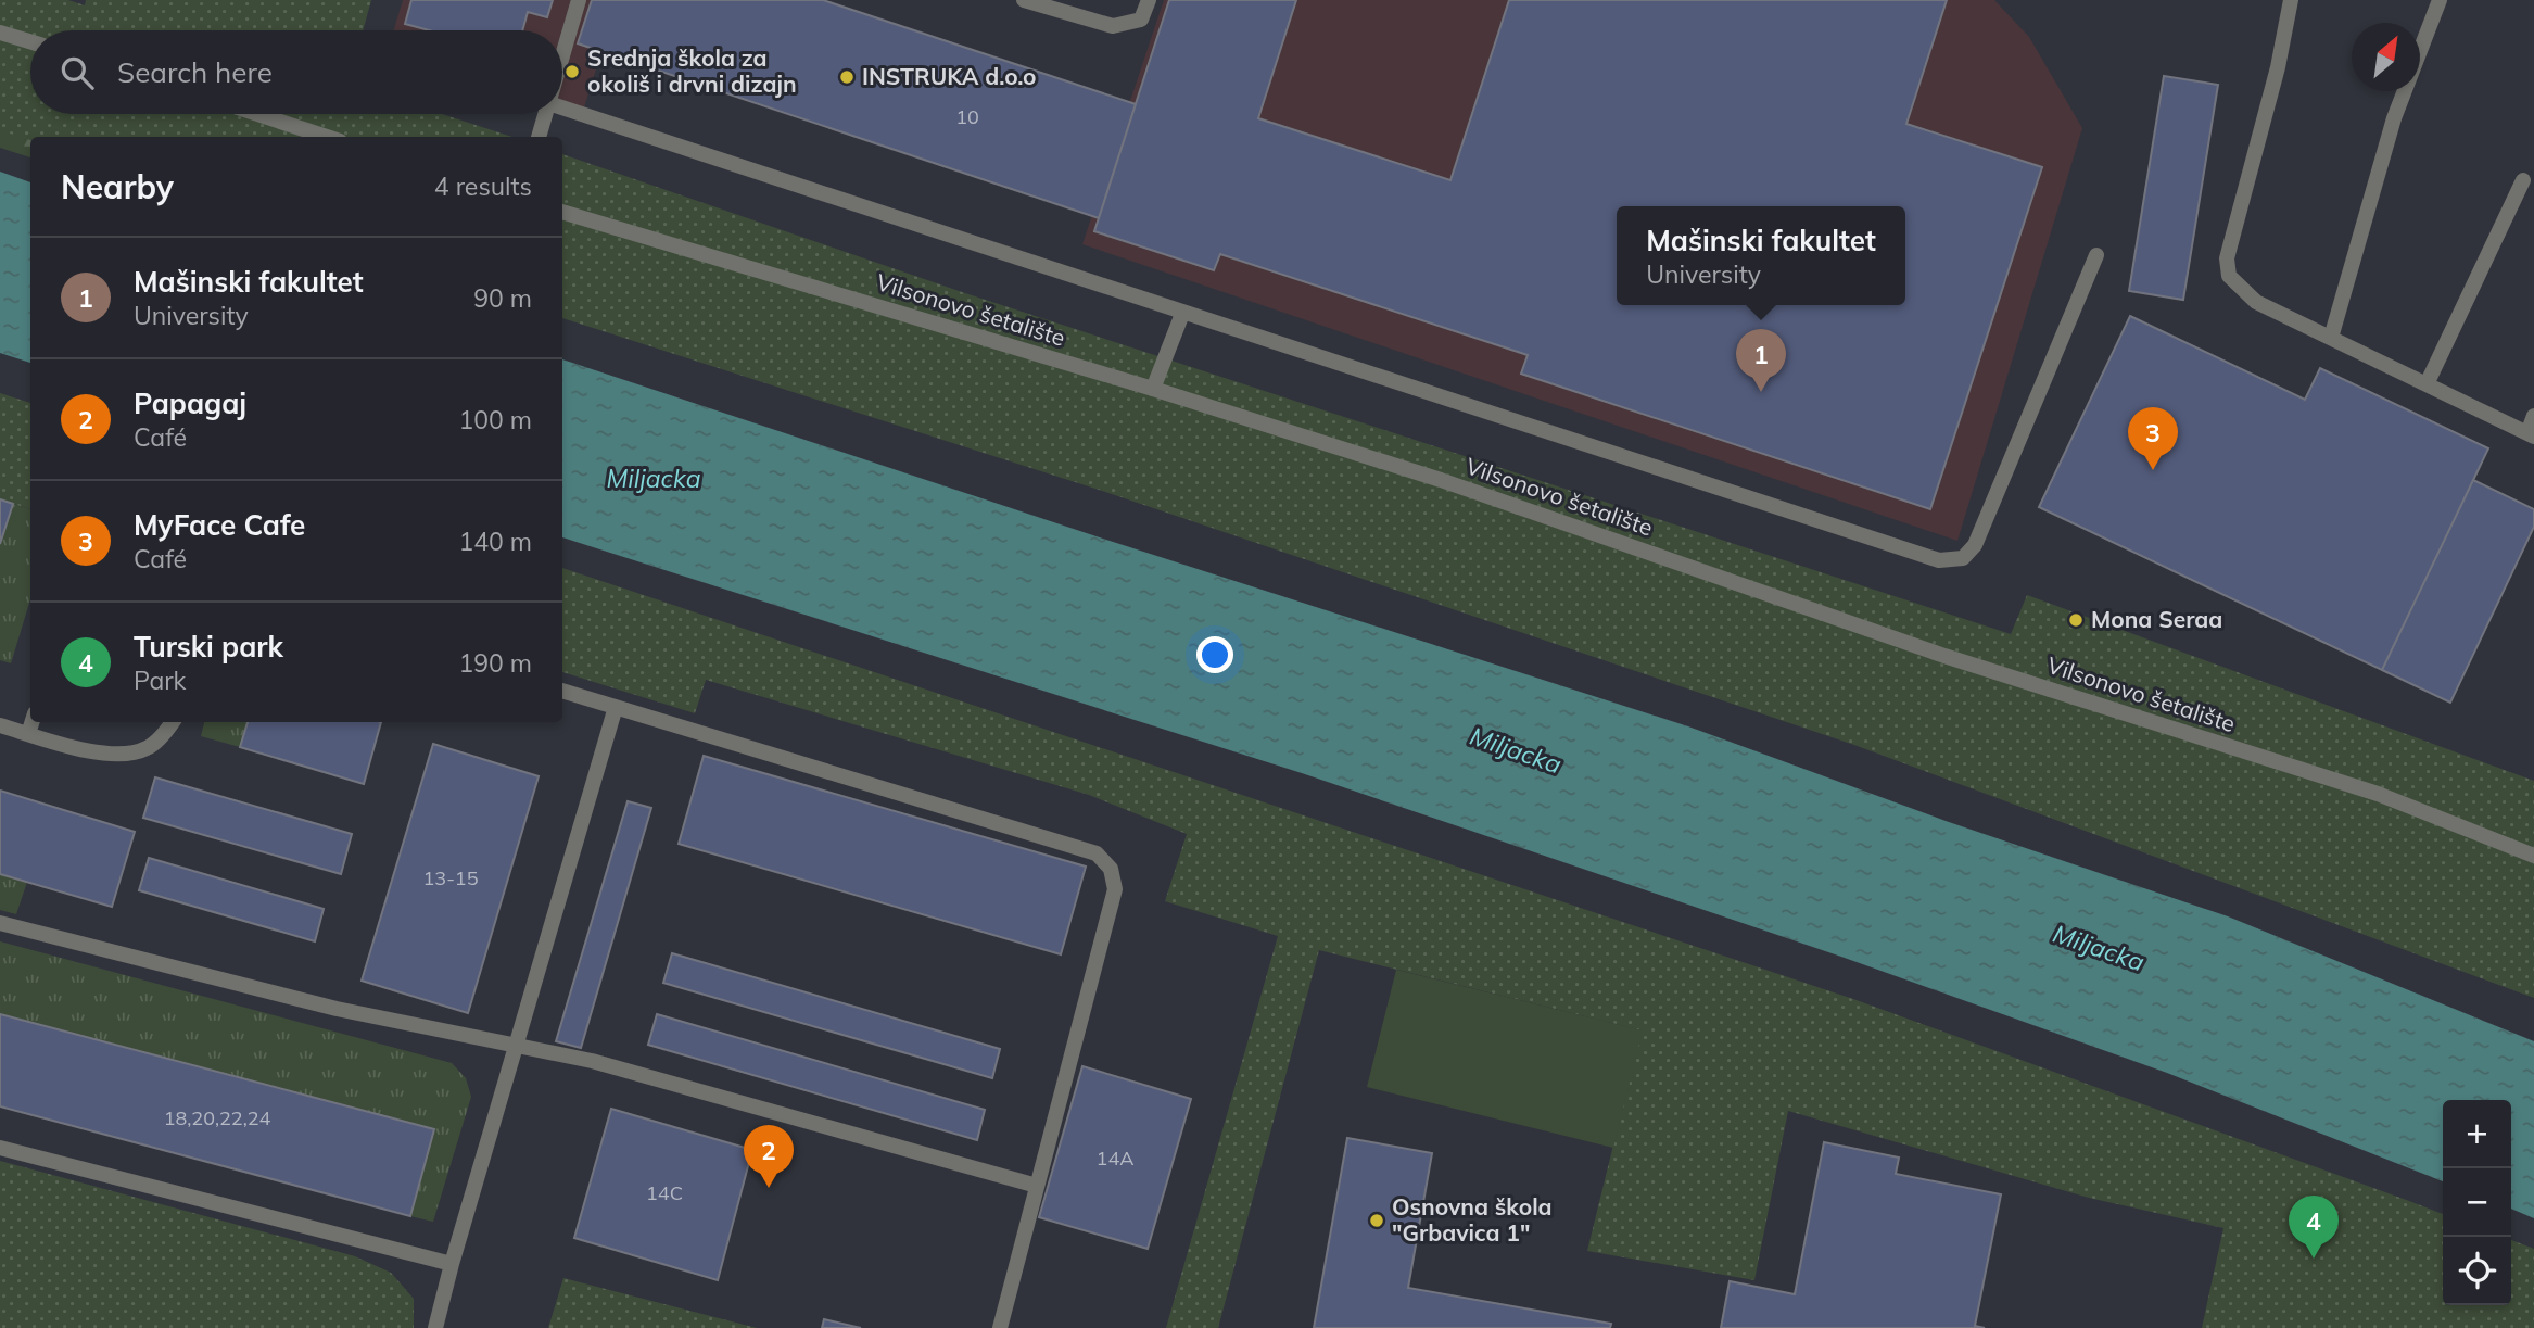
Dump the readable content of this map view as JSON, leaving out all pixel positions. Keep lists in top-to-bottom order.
{
  "streets": {
    "street": ["Vilsonovo šetalište"]
  },
  "water": ["Miljacka"],
  "places": [
    "Srednja škola za okoliš i drvni dizajn",
    "INSTRUKA d.o.o",
    "Mona Seraa",
    "Osnovna škola \"Grbavica 1\""
  ],
  "house_numbers": [
    "10",
    "13-15",
    "18,20,22,24",
    "14A",
    "14C"
  ],
  "north": "top right",
  "page": {
    "search": "Search here",
    "heading": ["Nearby", "4 results"],
    "popup": ["Mašinski fakultet", "University"],
    "list": [
      {
        "mark": "1",
        "name": "Mašinski fakultet",
        "note": "University",
        "value": "90 m"
      },
      {
        "mark": "2",
        "name": "Papagaj",
        "note": "Café",
        "value": "100 m"
      },
      {
        "mark": "3",
        "name": "MyFace Cafe",
        "note": "Café",
        "value": "140 m"
      },
      {
        "mark": "4",
        "name": "Turski park",
        "note": "Park",
        "value": "190 m"
      }
    ],
    "pins": [
      "1",
      "3",
      "2",
      "4"
    ],
    "map_buttons": ["+", "−"]
  }
}
